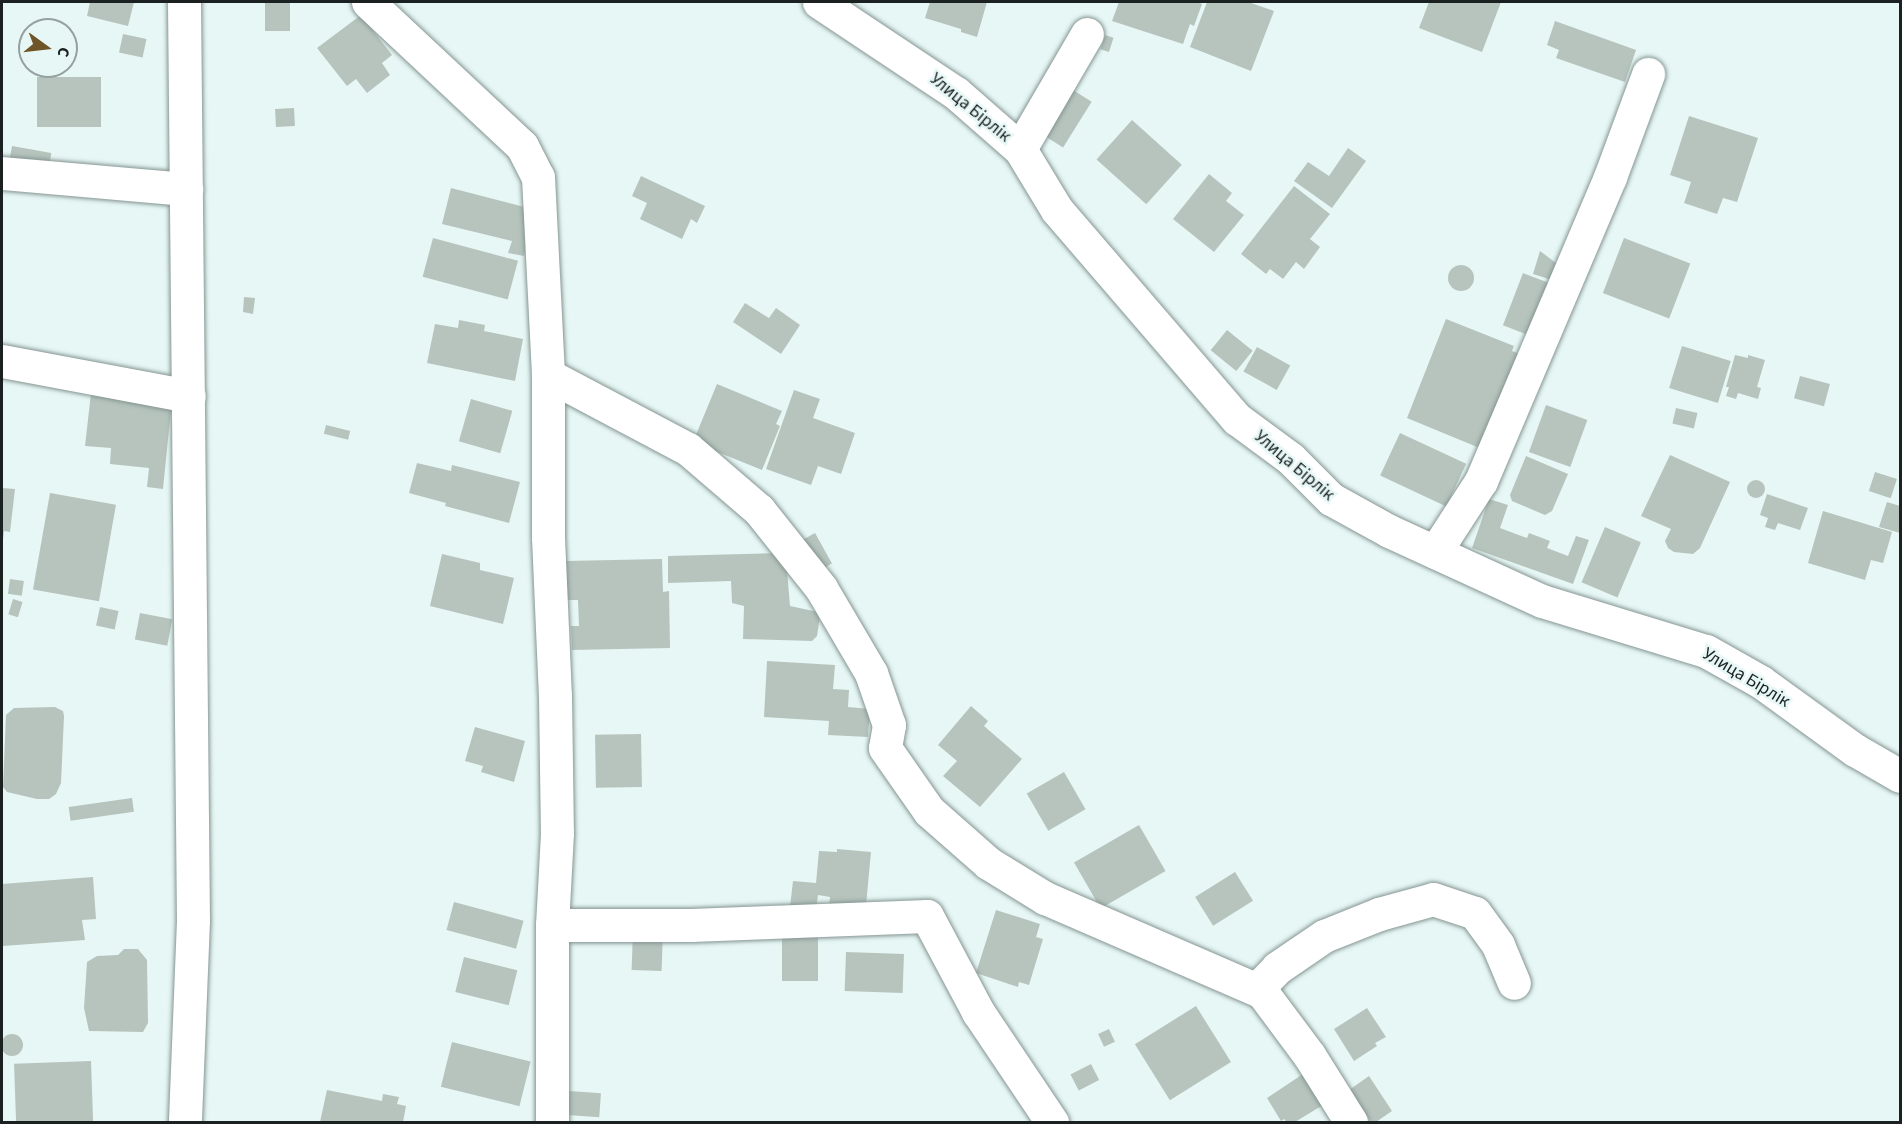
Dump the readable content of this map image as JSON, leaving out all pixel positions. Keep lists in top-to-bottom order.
{
  "streets": {
    "street": ["Улица Бірлік"]
  },
  "north": "right"
}
